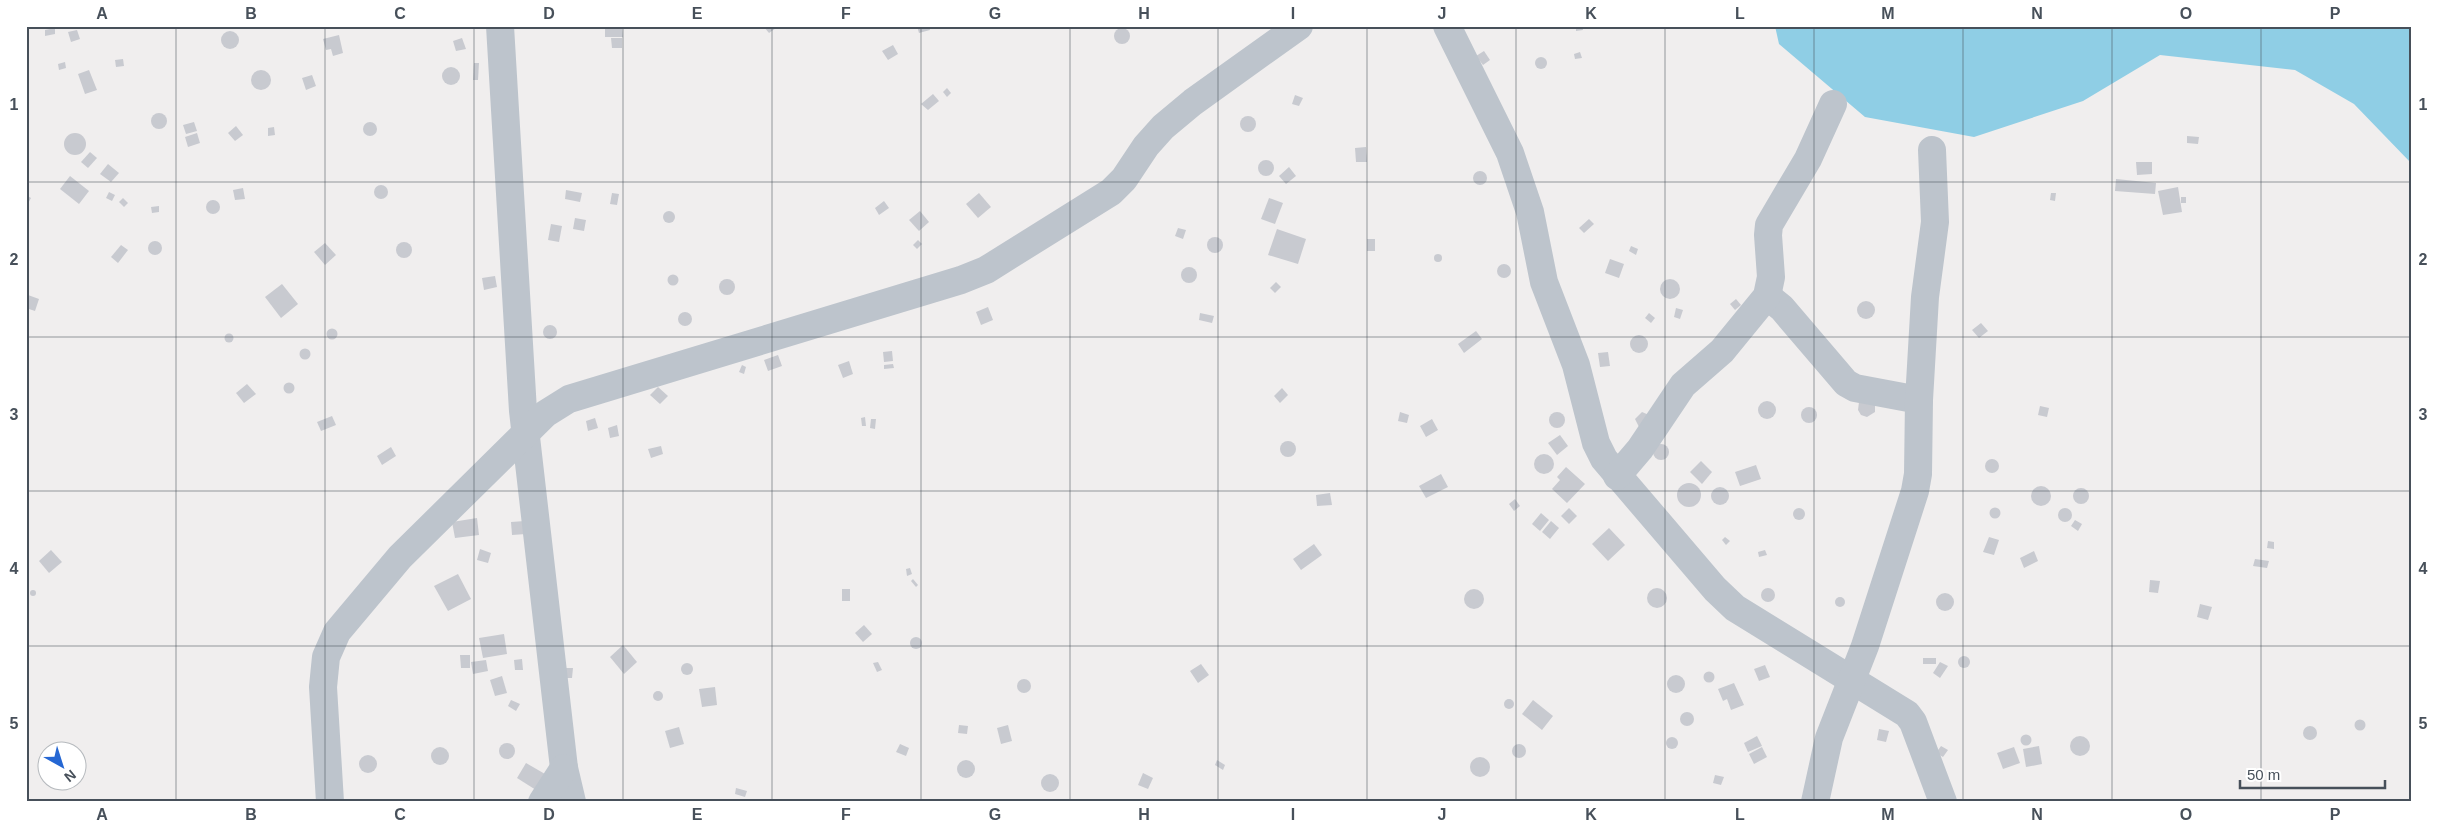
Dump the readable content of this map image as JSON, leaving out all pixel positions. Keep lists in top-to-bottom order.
{
  "scale_bar": "50 m",
  "north": "bottom right",
  "grid": {
    "columns": [
      "A",
      "B",
      "C",
      "D",
      "E",
      "F",
      "G",
      "H",
      "I",
      "J",
      "K",
      "L",
      "M",
      "N",
      "O",
      "P"
    ],
    "rows": [
      "1",
      "2",
      "3",
      "4",
      "5"
    ]
  }
}
